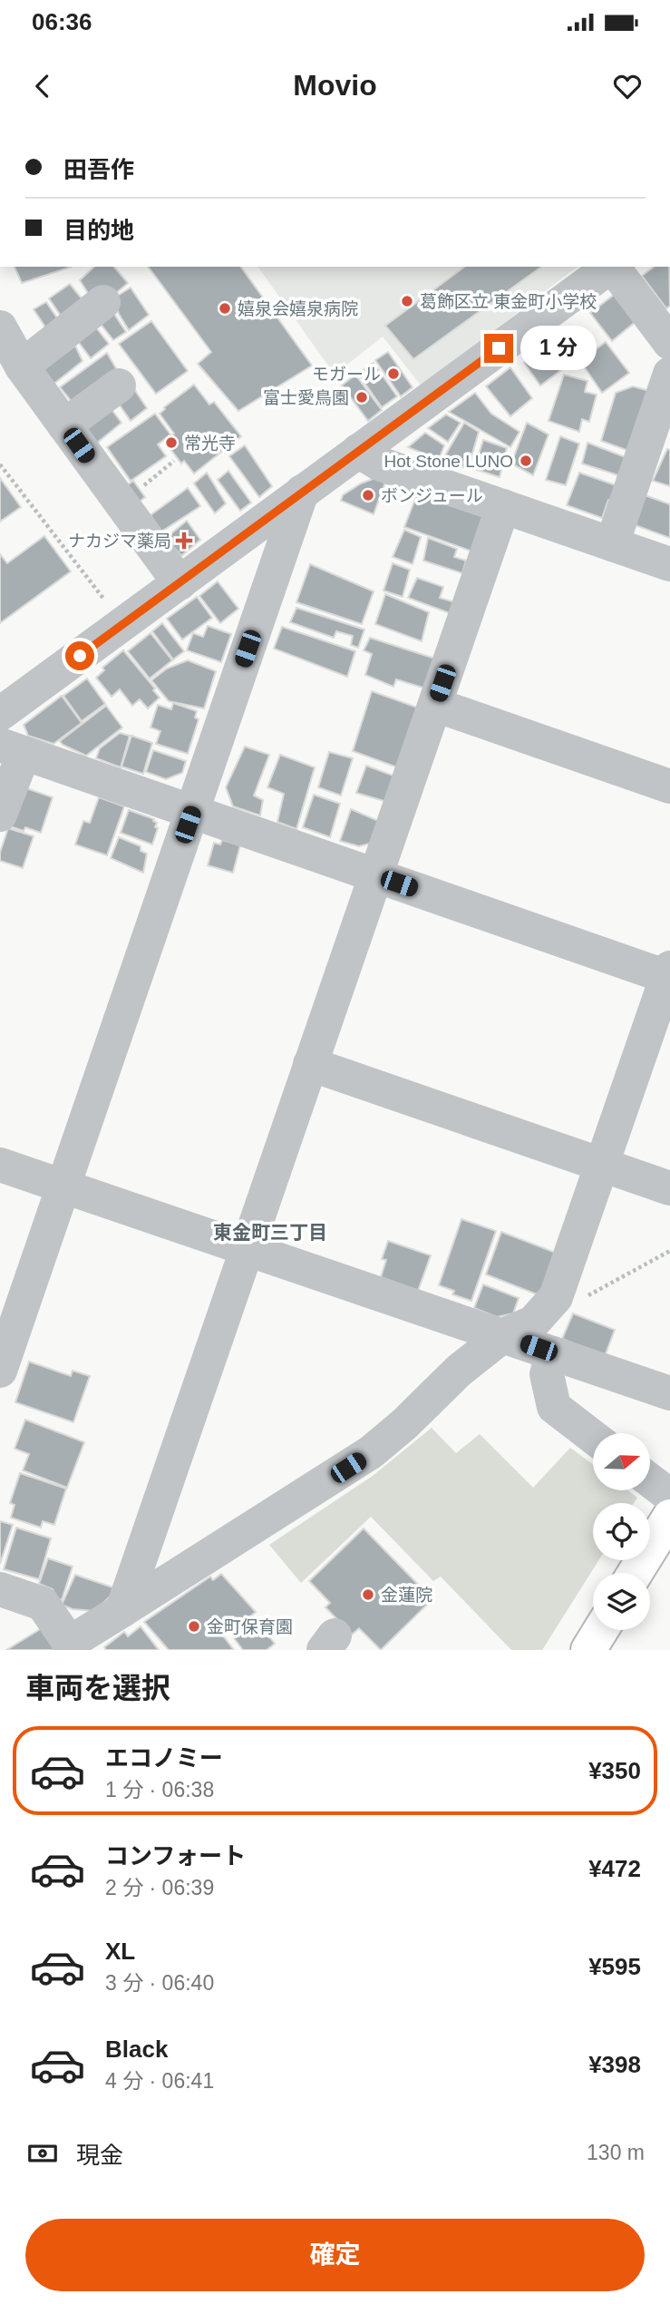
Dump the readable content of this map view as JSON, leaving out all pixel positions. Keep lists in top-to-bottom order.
{
  "districts": ["東金町三丁目"],
  "places": {
    "other": [
      "葛飾区立 東金町小学校",
      "嬉泉会嬉泉病院",
      "モガール",
      "富士愛鳥園",
      "常光寺",
      "Hot Stone LUNO",
      "ボンジュール",
      "金蓮院",
      "金町保育園"
    ],
    "health": ["ナカジマ薬局"]
  },
  "north": "right",
  "page": {
    "status": "06:36",
    "header": "Movio",
    "banner": ["田吾作", "目的地"],
    "bubble": "1 分",
    "heading": "車両を選択",
    "list": [
      {
        "name": "エコノミー",
        "note": "1 分 · 06:38",
        "value": "¥350"
      },
      {
        "name": "コンフォート",
        "note": "2 分 · 06:39",
        "value": "¥472"
      },
      {
        "name": "XL",
        "note": "3 分 · 06:40",
        "value": "¥595"
      },
      {
        "name": "Black",
        "note": "4 分 · 06:41",
        "value": "¥398"
      }
    ],
    "pay": ["現金", "130 m"],
    "buttons": "確定"
  }
}
